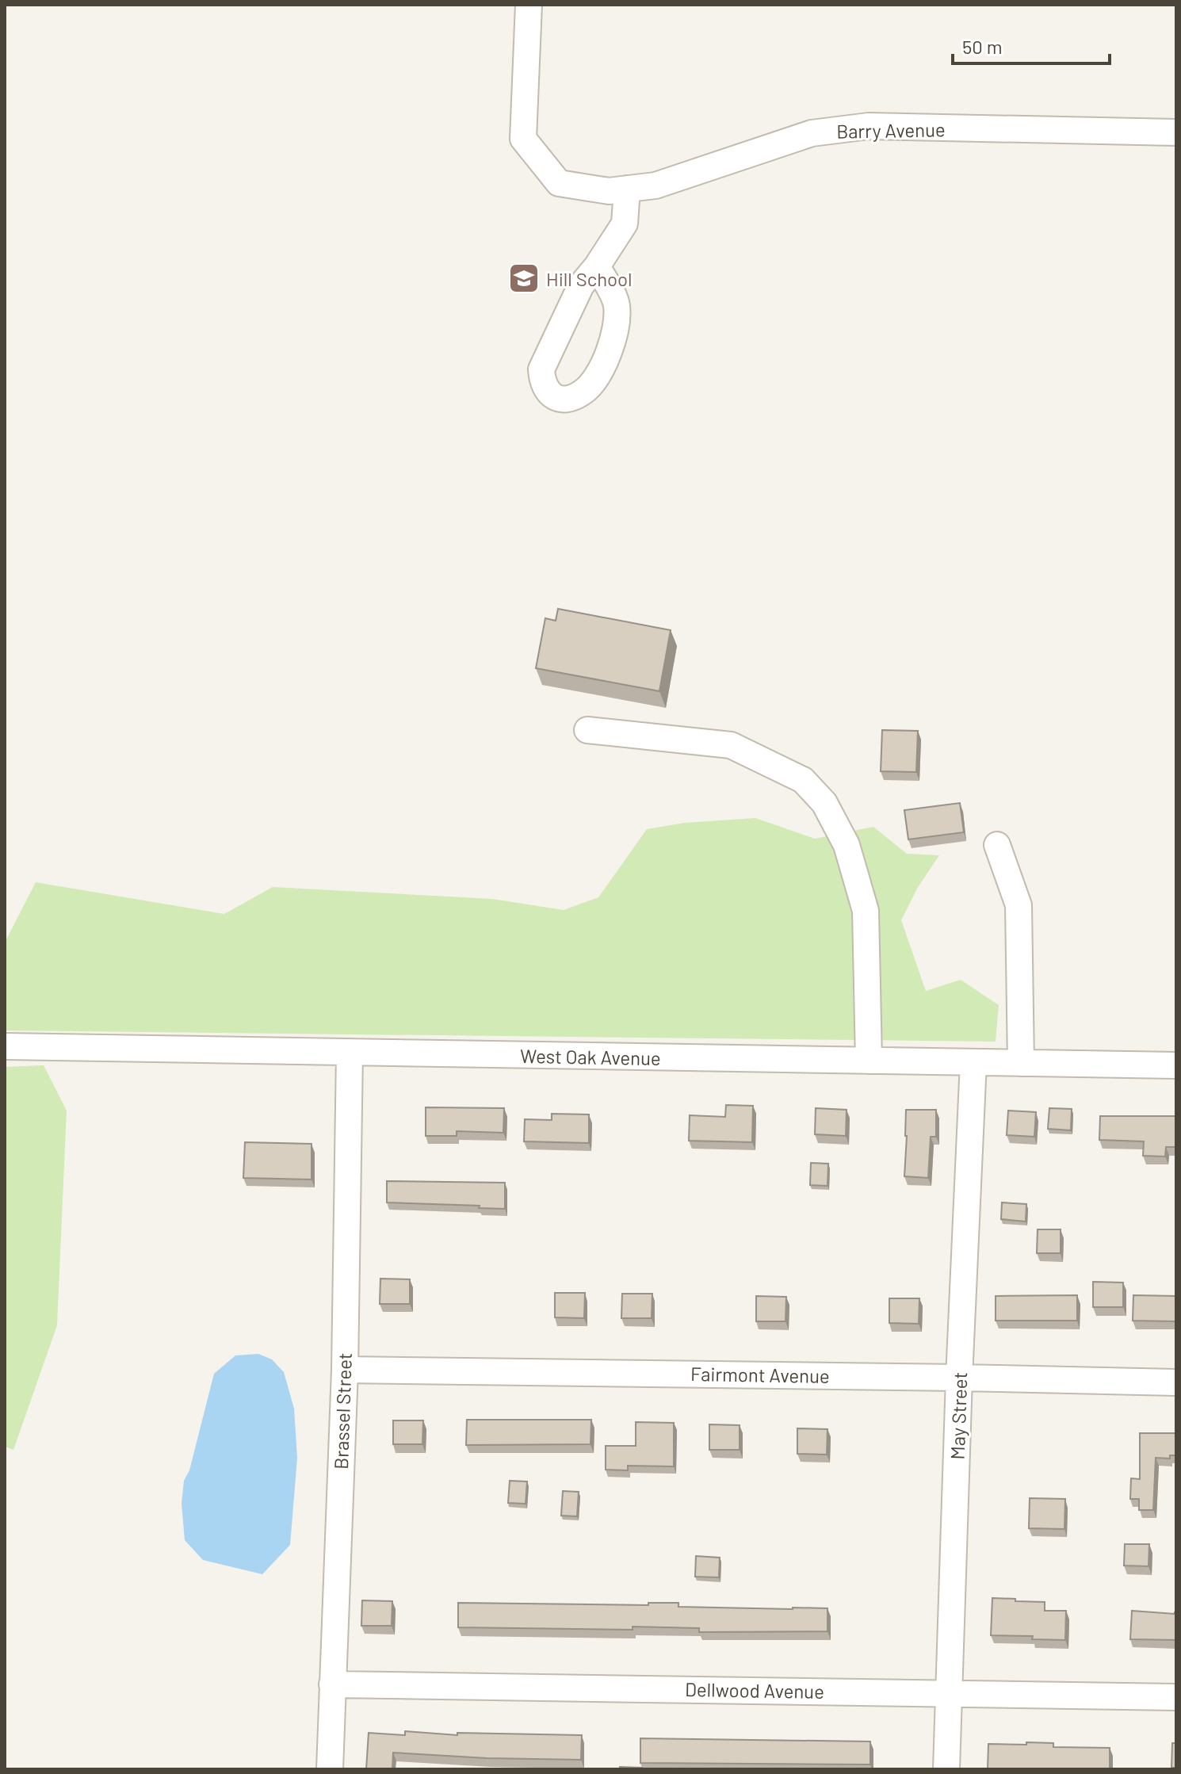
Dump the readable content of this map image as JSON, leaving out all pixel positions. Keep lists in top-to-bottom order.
{
  "streets": {
    "street": [
      "Barry Avenue",
      "West Oak Avenue",
      "Fairmont Avenue",
      "Brassel Street",
      "May Street",
      "Dellwood Avenue"
    ]
  },
  "crossings": [
    ["West Oak Avenue", "Brassel Street"],
    ["West Oak Avenue", "May Street"],
    ["Fairmont Avenue", "Brassel Street"],
    ["Fairmont Avenue", "May Street"],
    ["Brassel Street", "Dellwood Avenue"],
    ["May Street", "Dellwood Avenue"]
  ],
  "places": {
    "school or university": ["Hill School"]
  },
  "scale_bar": "50 m"
}
